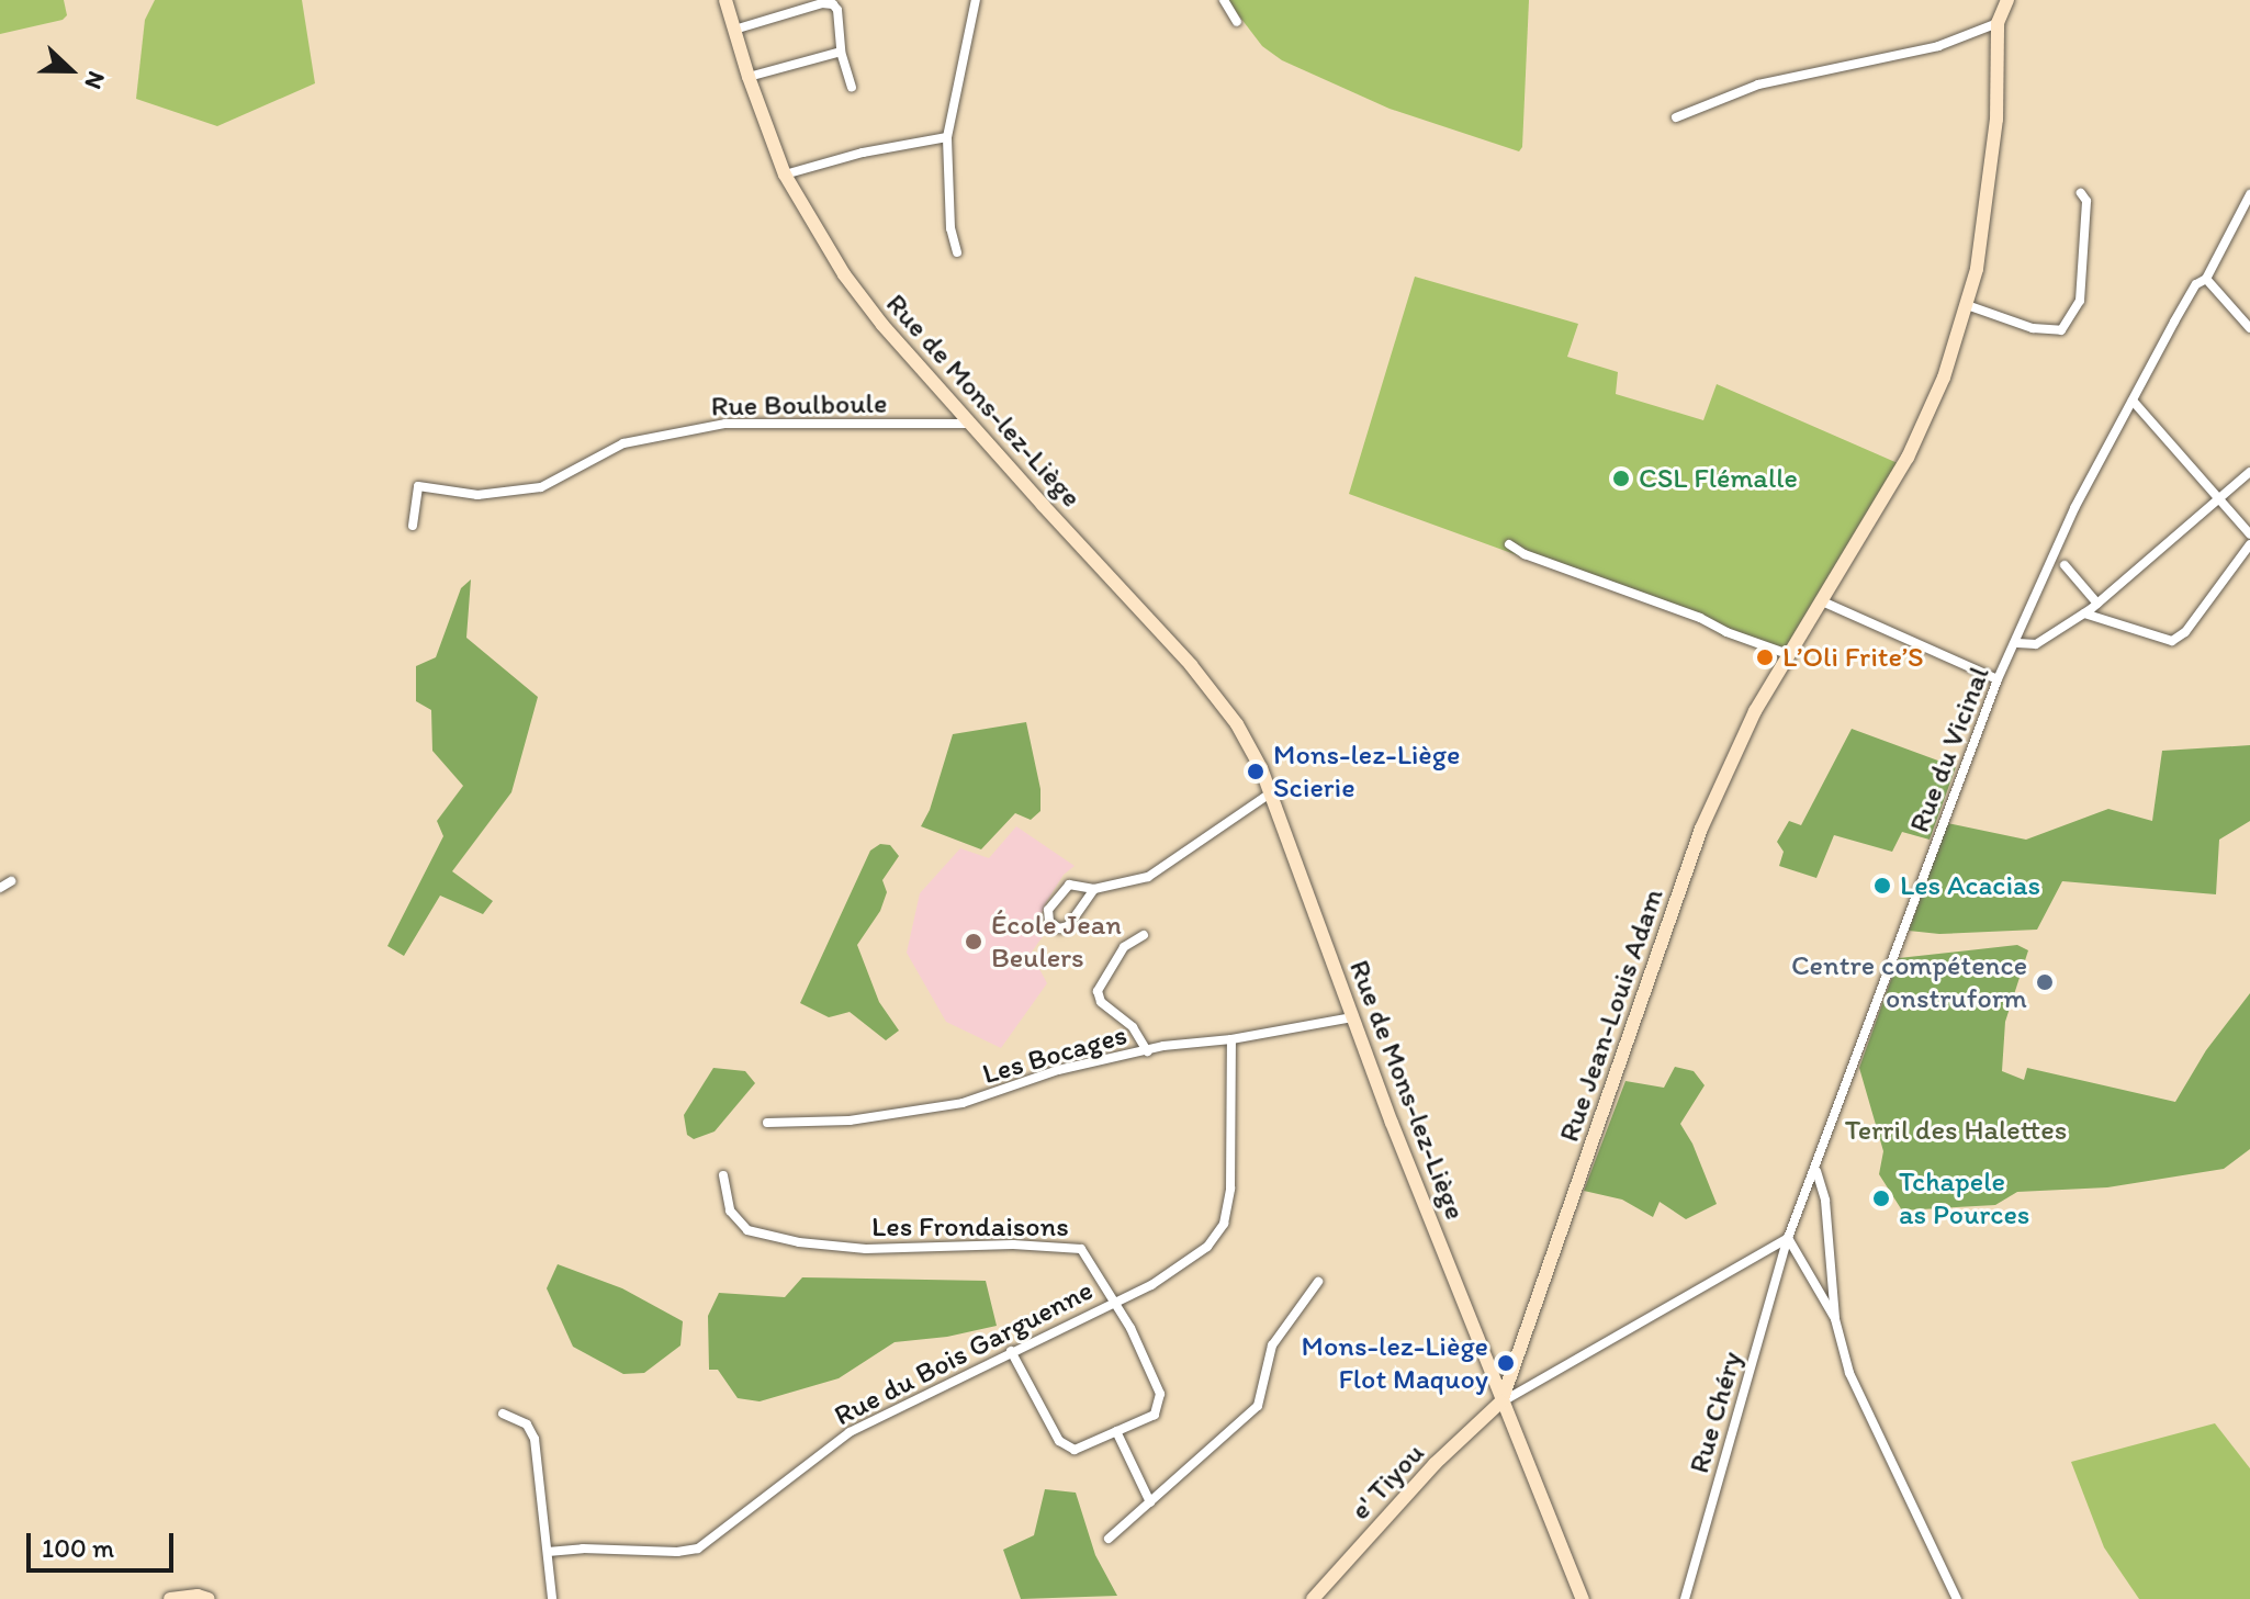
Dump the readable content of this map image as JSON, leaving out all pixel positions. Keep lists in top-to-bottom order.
{
  "streets": {
    "street": [
      "Rue de Mons-lez-Liège",
      "Rue Boulboule",
      "Rue du Vicinal",
      "Rue Jean-Louis Adam",
      "Les Bocages",
      "Les Frondaisons",
      "Rue du Bois Garguenne",
      "Rue Chéry",
      "e' Tiyou"
    ]
  },
  "crossings": [
    ["Rue de Mons-lez-Liège", "Rue Boulboule"],
    ["Rue de Mons-lez-Liège", "Rue Jean-Louis Adam"],
    ["Rue de Mons-lez-Liège", "Les Bocages"],
    ["Rue de Mons-lez-Liège", "e' Tiyou"],
    ["Rue du Vicinal", "Rue Chéry"],
    ["Rue Jean-Louis Adam", "e' Tiyou"],
    ["Les Bocages", "Rue du Bois Garguenne"],
    ["Les Frondaisons", "Rue du Bois Garguenne"]
  ],
  "parks": ["Terril des Halettes"],
  "places": [
    "CSL Flémalle",
    "L’Oli Frite’S",
    "Mons-lez-Liège Scierie",
    "Les Acacias",
    "École Jean Beulers",
    "Centre compétence onstruform",
    "Tchapele as Pources",
    "Mons-lez-Liège Flot Maquoy"
  ],
  "scale_bar": "100 m",
  "north": "right"
}
